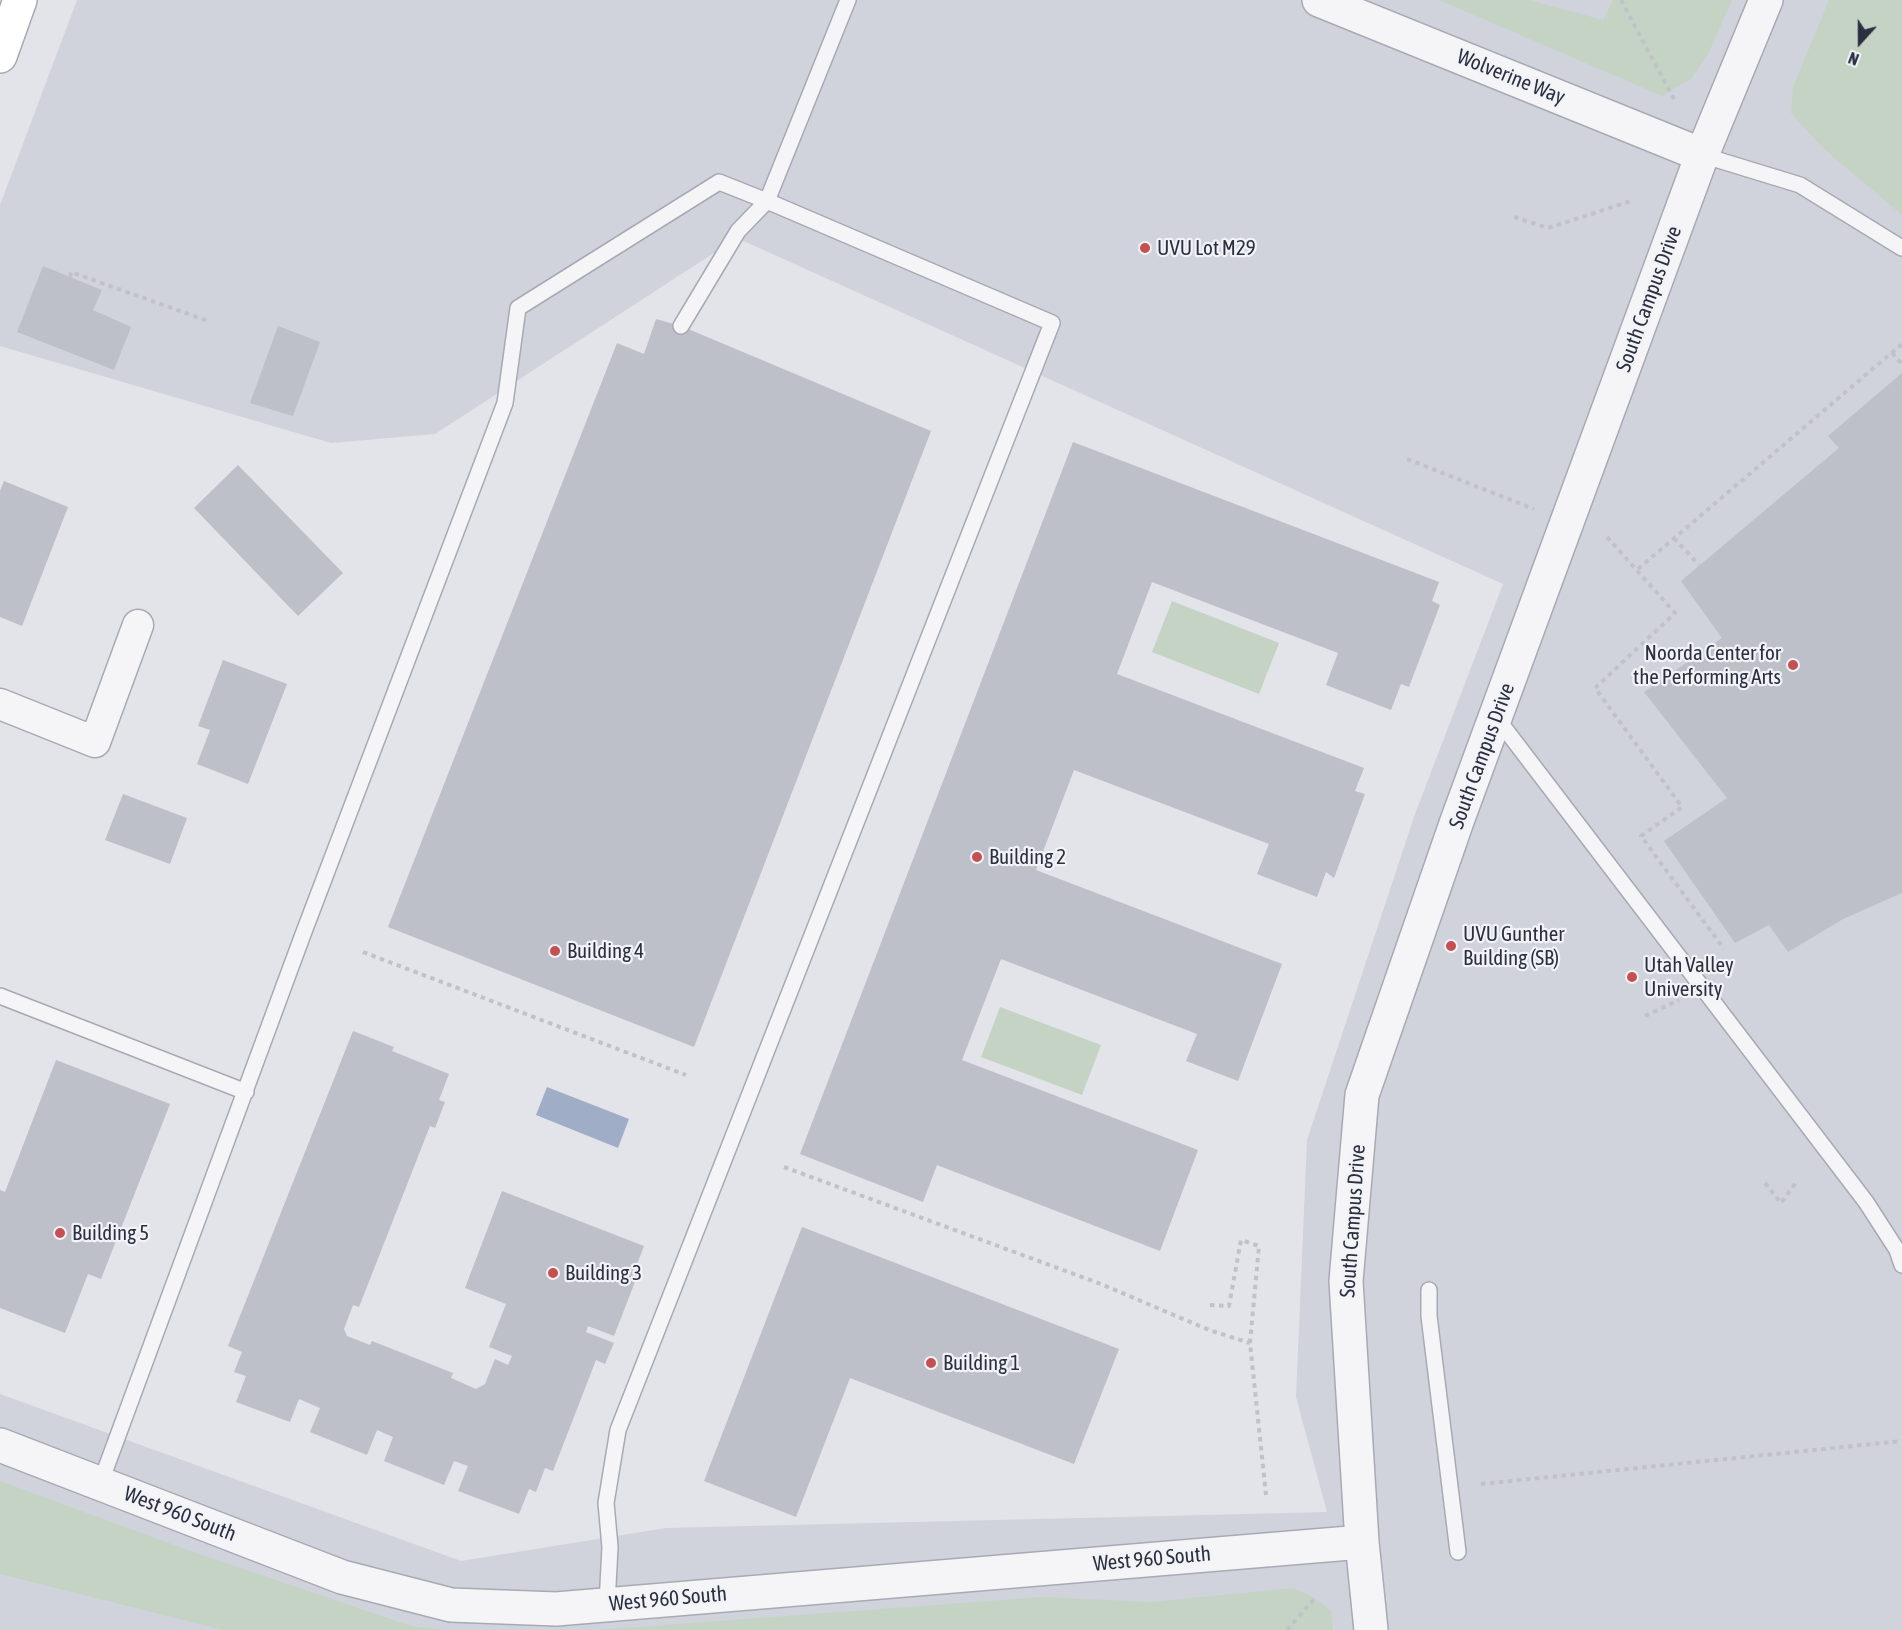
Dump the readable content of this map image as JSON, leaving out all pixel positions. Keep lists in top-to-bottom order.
{
  "streets": {
    "street": ["Wolverine Way", "South Campus Drive", "West 960 South"]
  },
  "crossings": [
    ["Wolverine Way", "South Campus Drive"],
    ["South Campus Drive", "West 960 South"]
  ],
  "places": [
    "UVU Lot M29",
    "Noorda Center for the Performing Arts",
    "Building 2",
    "UVU Gunther Building (SB)",
    "Building 4",
    "Utah Valley University",
    "Building 5",
    "Building 3",
    "Building 1"
  ],
  "north": "bottom"
}
